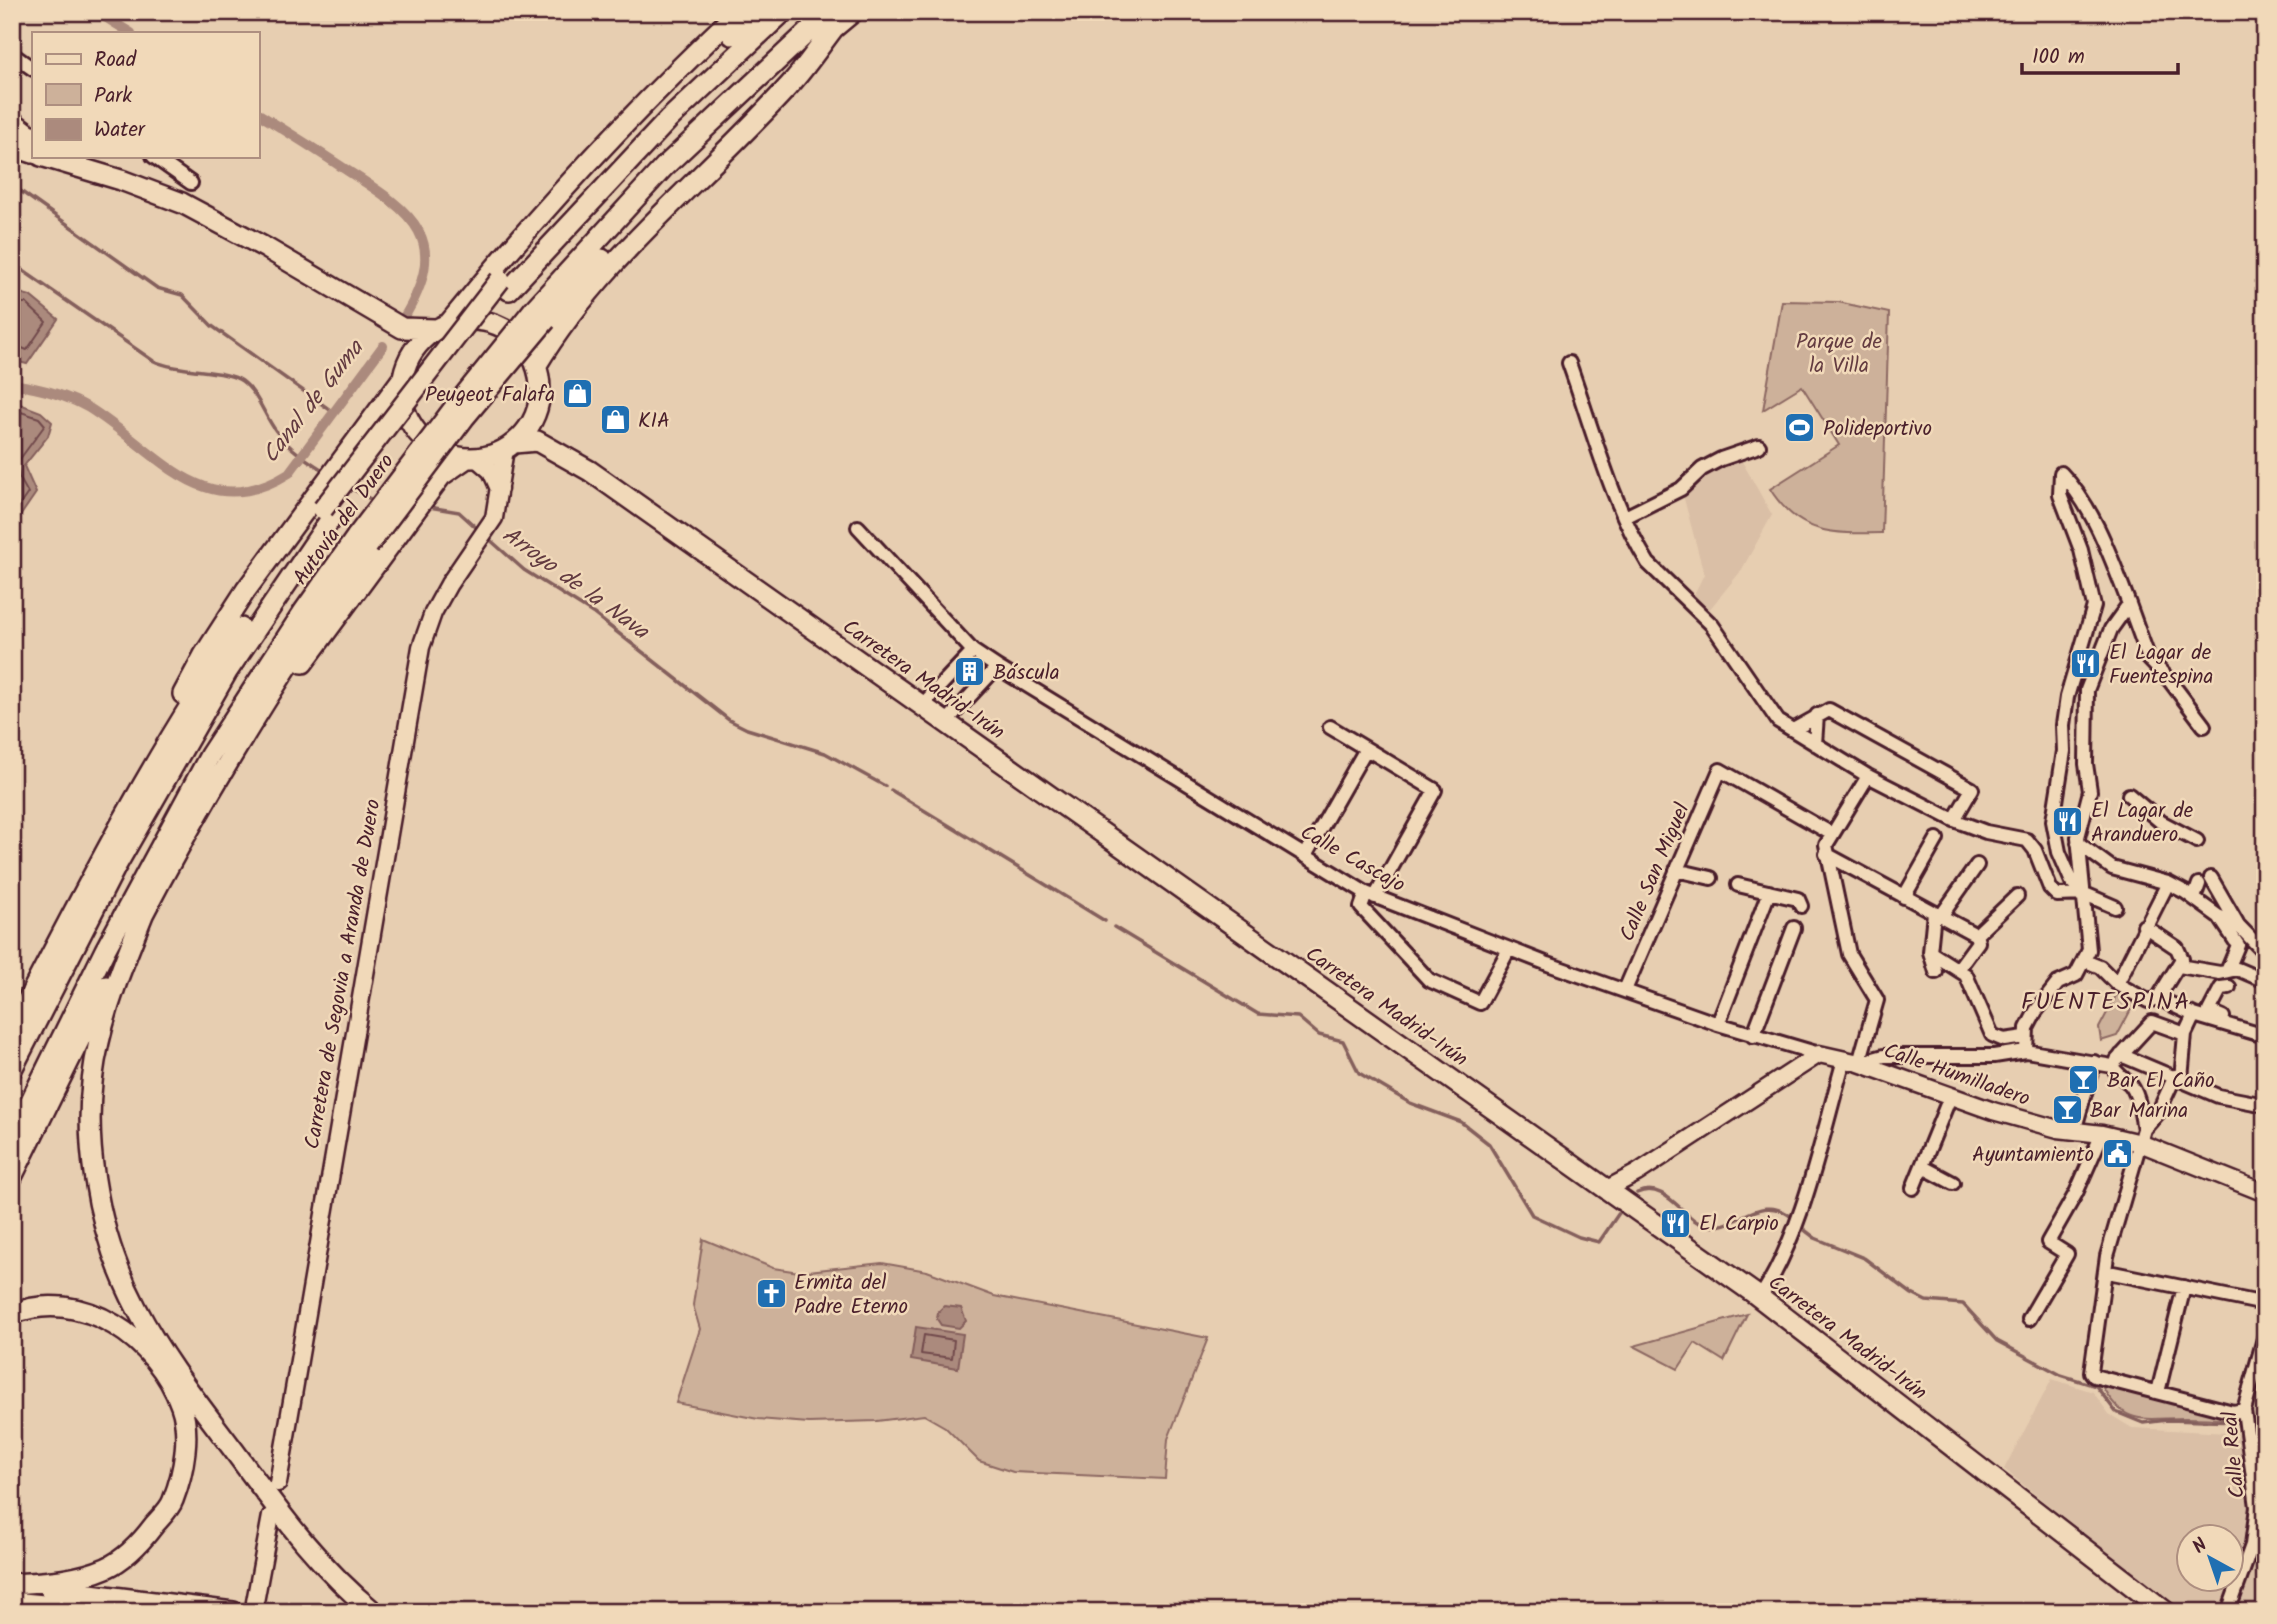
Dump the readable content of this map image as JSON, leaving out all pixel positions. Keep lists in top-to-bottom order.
{
  "streets": {
    "highway": ["Autovía del Duero", "Carretera Madrid-Irún"],
    "main road": ["Calle Cascajo", "Carretera de Segovia a Aranda de Duero", "Calle Humilladero"],
    "street": ["Calle San Miguel", "Calle Real"]
  },
  "crossings": [
    ["Carretera Madrid-Irún", "Carretera de Segovia a Aranda de Duero"],
    ["Calle Cascajo", "Calle San Miguel"],
    ["Calle Cascajo", "Calle Humilladero"]
  ],
  "districts": ["FUENTESPINA"],
  "water": ["Canal de Guma", "Arroyo de la Nava"],
  "parks": ["Parque de la Villa"],
  "places": {
    "shop": ["Peugeot Falafa", "KIA"],
    "sports": ["Polideportivo"],
    "restaurant": ["El Lagar de Fuentespina", "El Lagar de Aranduero", "El Carpio"],
    "building": ["Báscula"],
    "bar": ["Bar El Caño", "Bar Marina"],
    "public building": ["Ayuntamiento"],
    "church": ["Ermita del Padre Eterno"]
  },
  "legend": ["Road", "Park", "Water"],
  "scale_bar": "100 m",
  "north": "top left"
}
